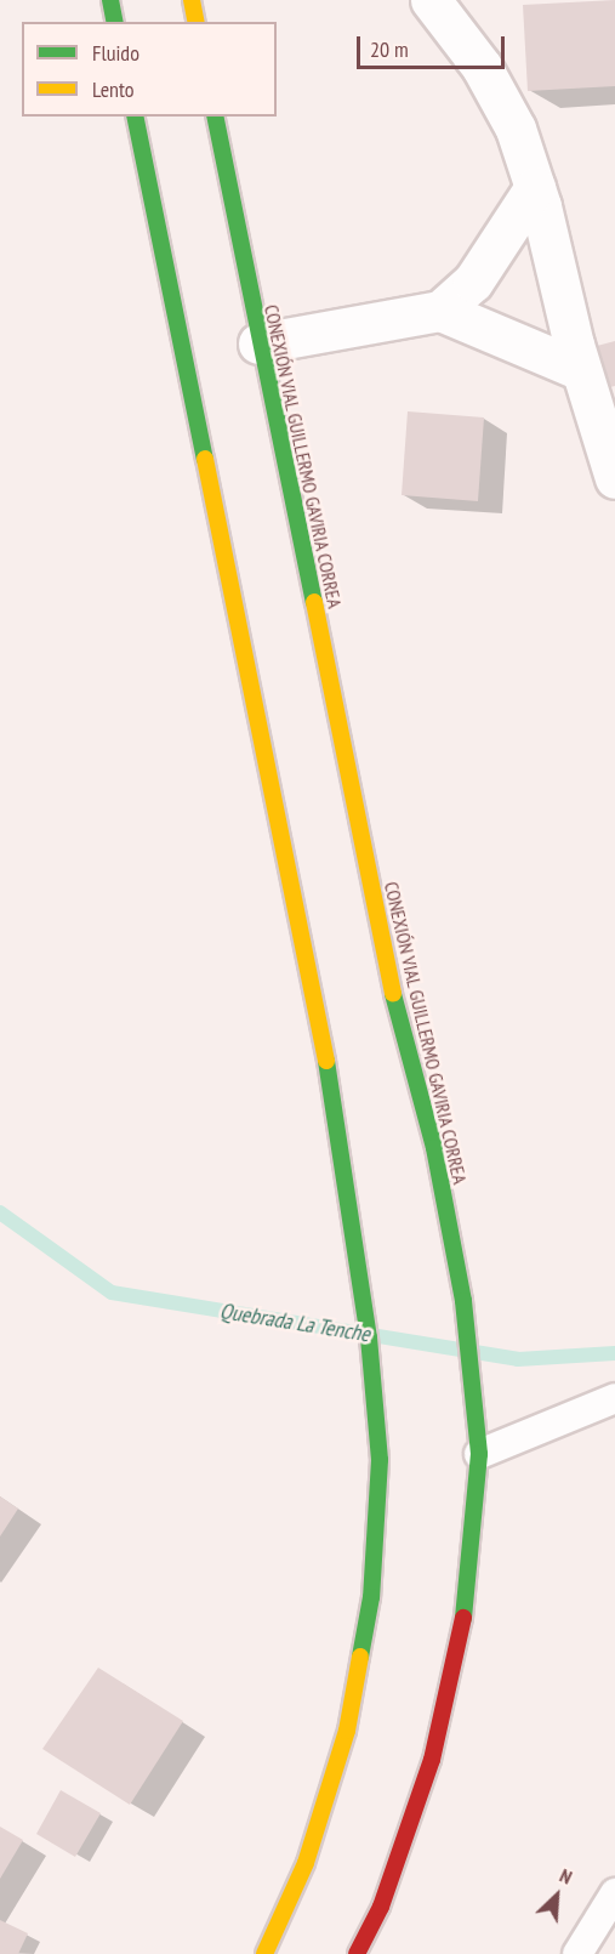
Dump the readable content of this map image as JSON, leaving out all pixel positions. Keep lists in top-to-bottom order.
{
  "streets": {
    "highway": ["CONEXIÓN VIAL GUILLERMO GAVIRIA CORREA"]
  },
  "water": ["Quebrada La Tenche"],
  "legend": ["Fluido", "Lento"],
  "scale_bar": "20 m",
  "north": "top right"
}
